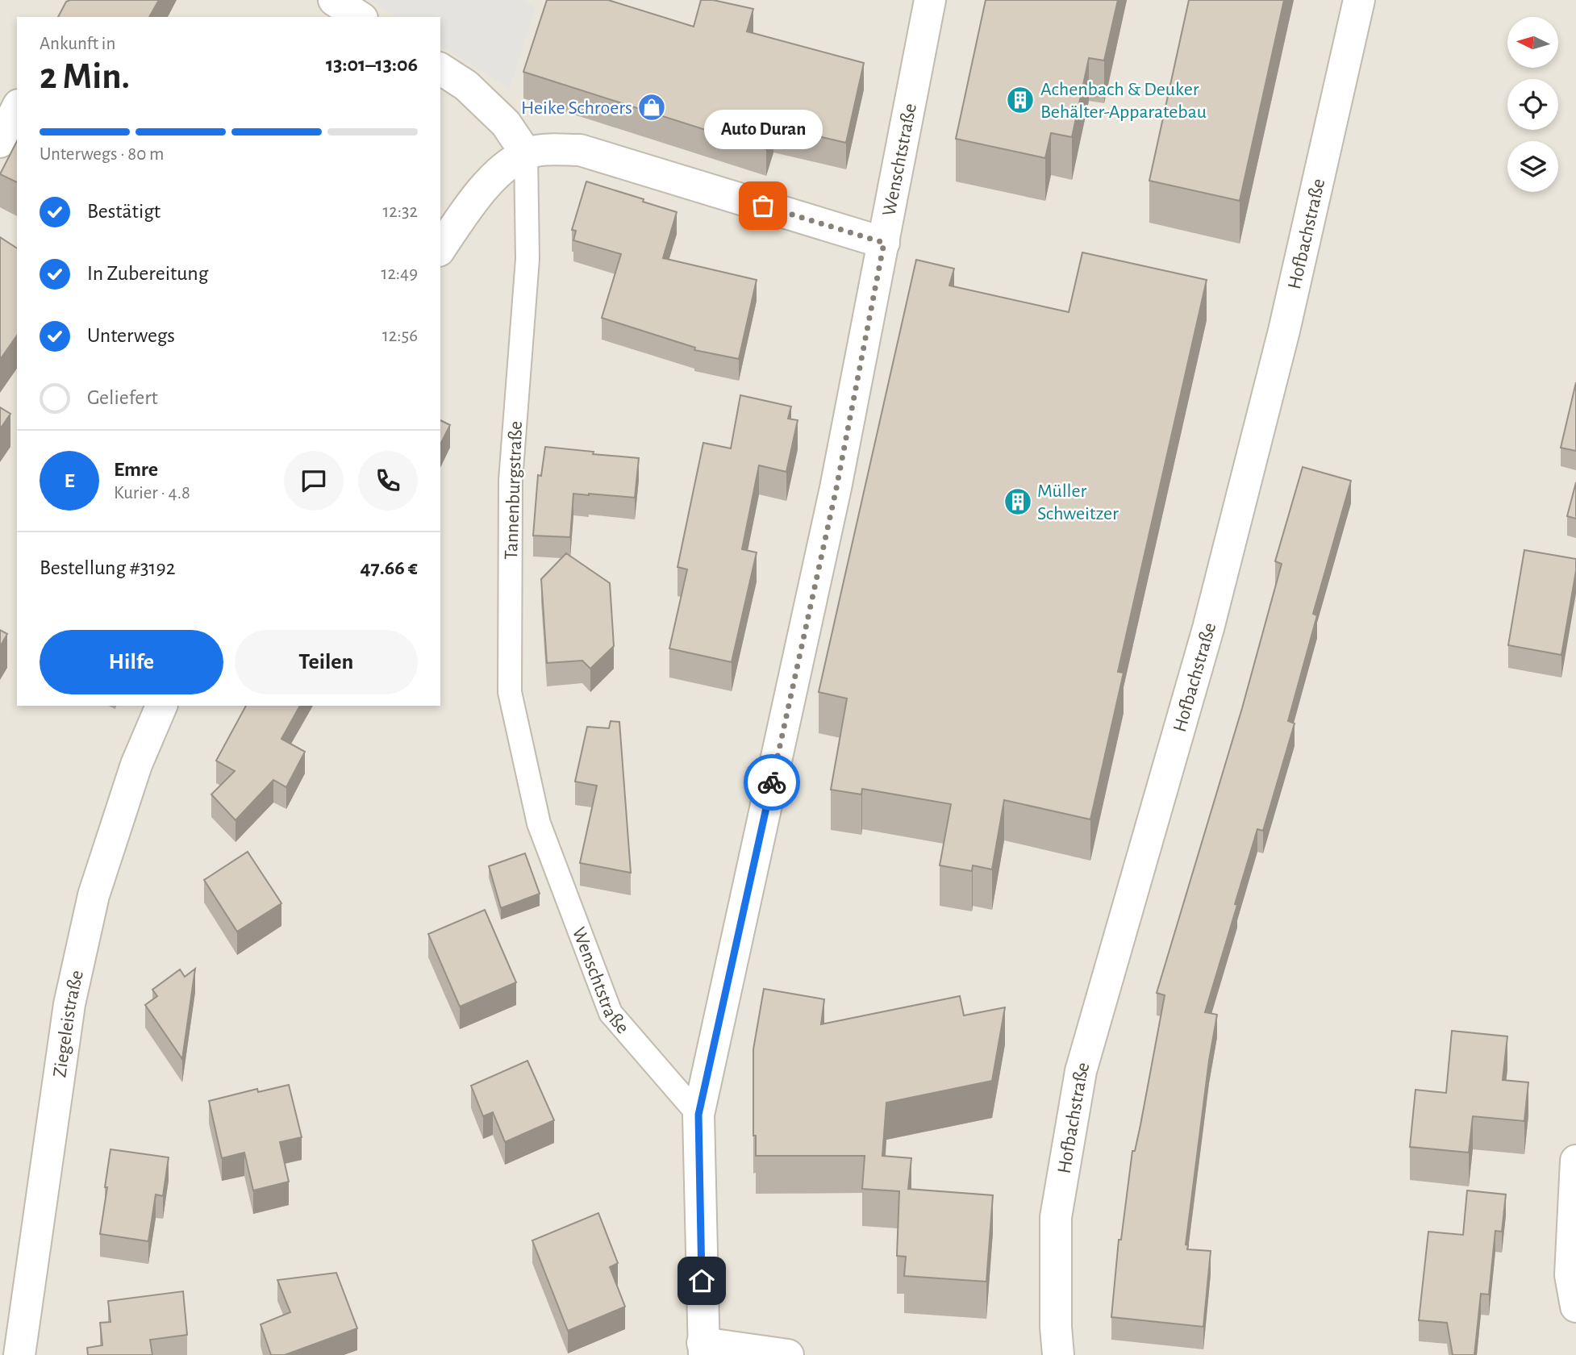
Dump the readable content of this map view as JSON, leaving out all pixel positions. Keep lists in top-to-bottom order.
{
  "streets": {
    "street": ["Wenschtstraße", "Hofbachstraße", "Ziegeleistraße"],
    "lane": ["Tannenburgstraße"]
  },
  "crossings": [
    ["Wenschtstraße", "Tannenburgstraße"]
  ],
  "places": {
    "building": ["Achenbach & Deuker Behälter-Apparatebau", "Müller Schweitzer"],
    "shop": ["Heike Schroers"],
    "other": ["Auto Duran"]
  },
  "north": "left",
  "page": {
    "heading": ["2 Min.", "Ankunft in", "13:01–13:06"],
    "panel": [
      "Emre",
      "Kurier · 4.8",
      "Bestellung #3192",
      "47.66 €"
    ],
    "bubble": "Auto Duran",
    "bar": "Unterwegs · 80 m",
    "list": [
      ["Bestätigt", "12:32"],
      ["In Zubereitung", "12:49"],
      ["Unterwegs", "12:56"],
      "Geliefert"
    ],
    "round": "E",
    "buttons": ["Hilfe", "Teilen"]
  }
}
